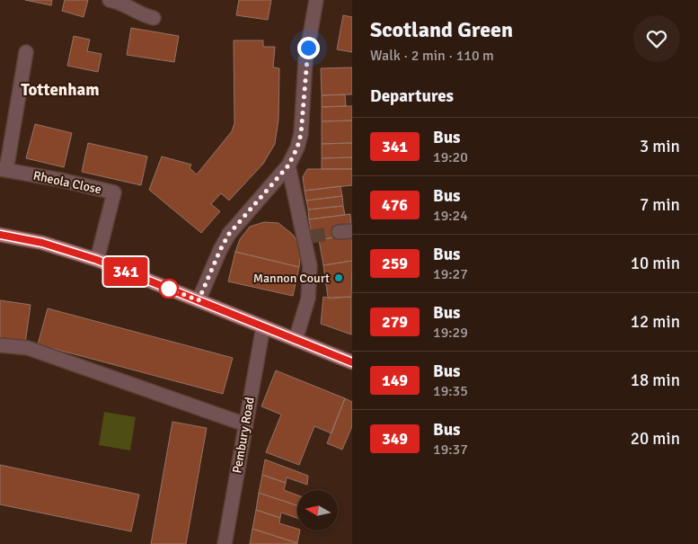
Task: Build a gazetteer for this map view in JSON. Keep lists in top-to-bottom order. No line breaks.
{"streets":{"street":["Rheola Close","Pembury Road"]},"districts":["Tottenham"],"places":["Mannon Court"],"lines":["bus line 341"],"north":"left","page":{"on_map":"341","heading":[["Scotland Green","Walk · 2 min · 110 m"],"Departures"],"list":[{"mark":"341","name":"Bus","note":"19:20","value":"3 min"},{"mark":"476","name":"Bus","note":"19:24","value":"7 min"},{"mark":"259","name":"Bus","note":"19:27","value":"10 min"},{"mark":"279","name":"Bus","note":"19:29","value":"12 min"},{"mark":"149","name":"Bus","note":"19:35","value":"18 min"},{"mark":"349","name":"Bus","note":"19:37","value":"20 min"}]}}
